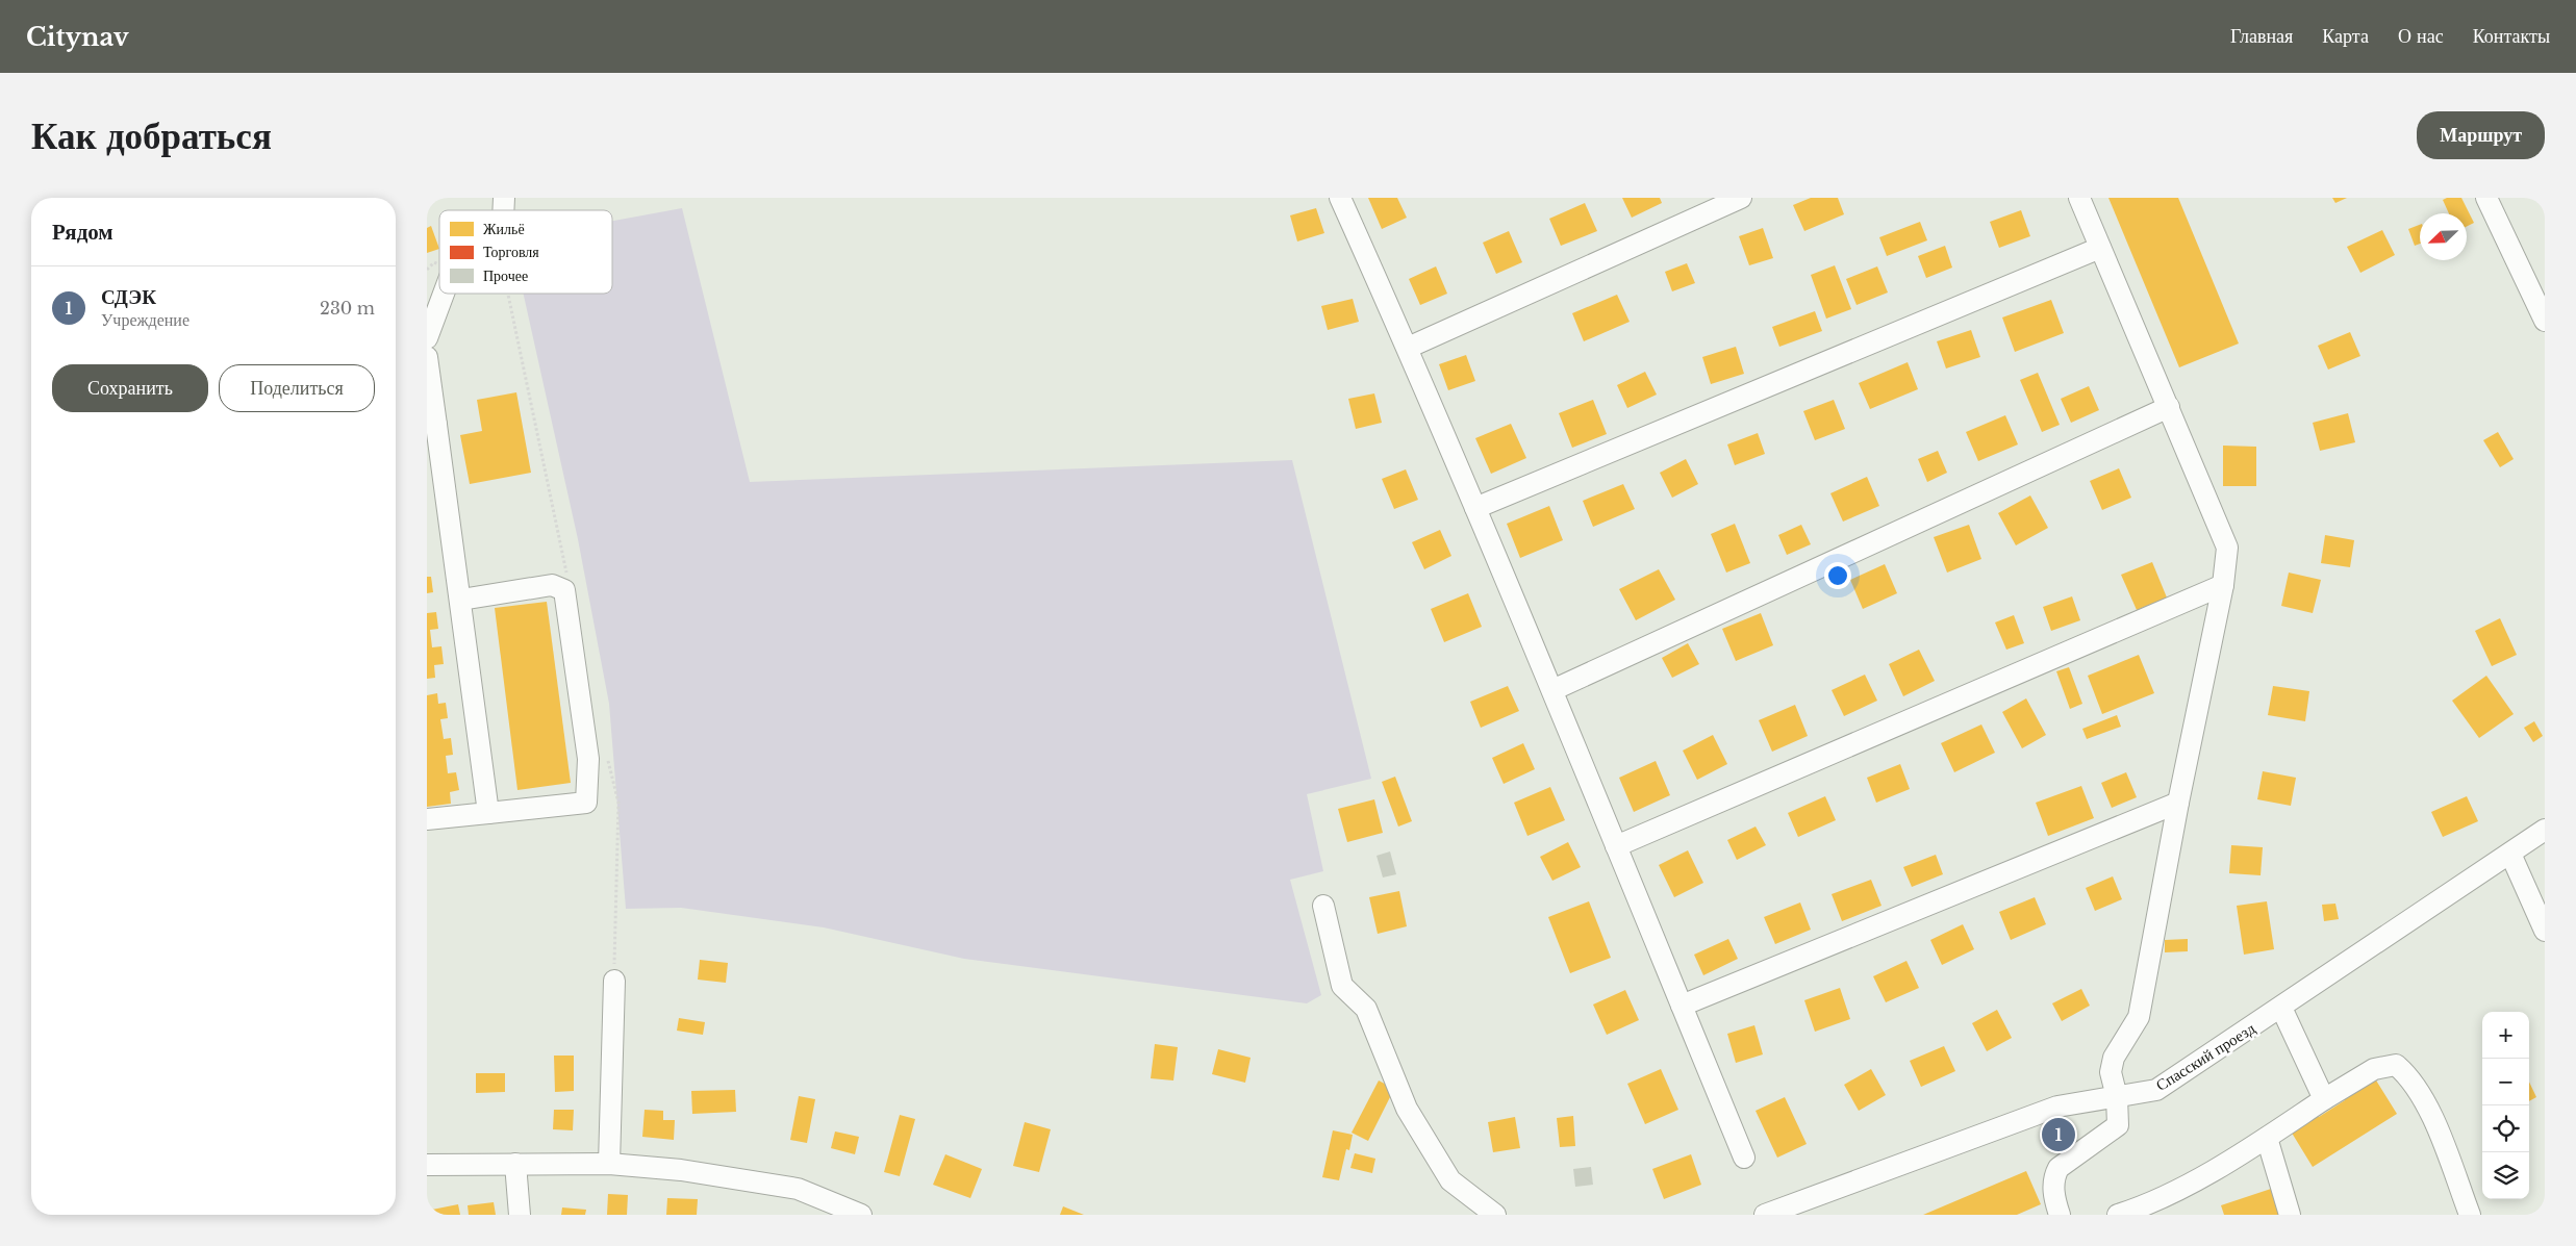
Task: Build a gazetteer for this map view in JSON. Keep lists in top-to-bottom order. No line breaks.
{"streets":{"street":["Спасский проезд"]},"legend":["Жильё","Торговля","Прочее"],"north":"bottom left","page":{"header":"Citynav","nav":["Главная","Карта","О нас","Контакты"],"buttons":["Маршрут",["Сохранить","Поделиться"]],"title":"Как добраться","heading":"Рядом","list":[{"mark":"1","name":"СДЭК","note":"Учреждение","value":"230 m"}],"map_buttons":["+","−"],"pins":"1"}}
